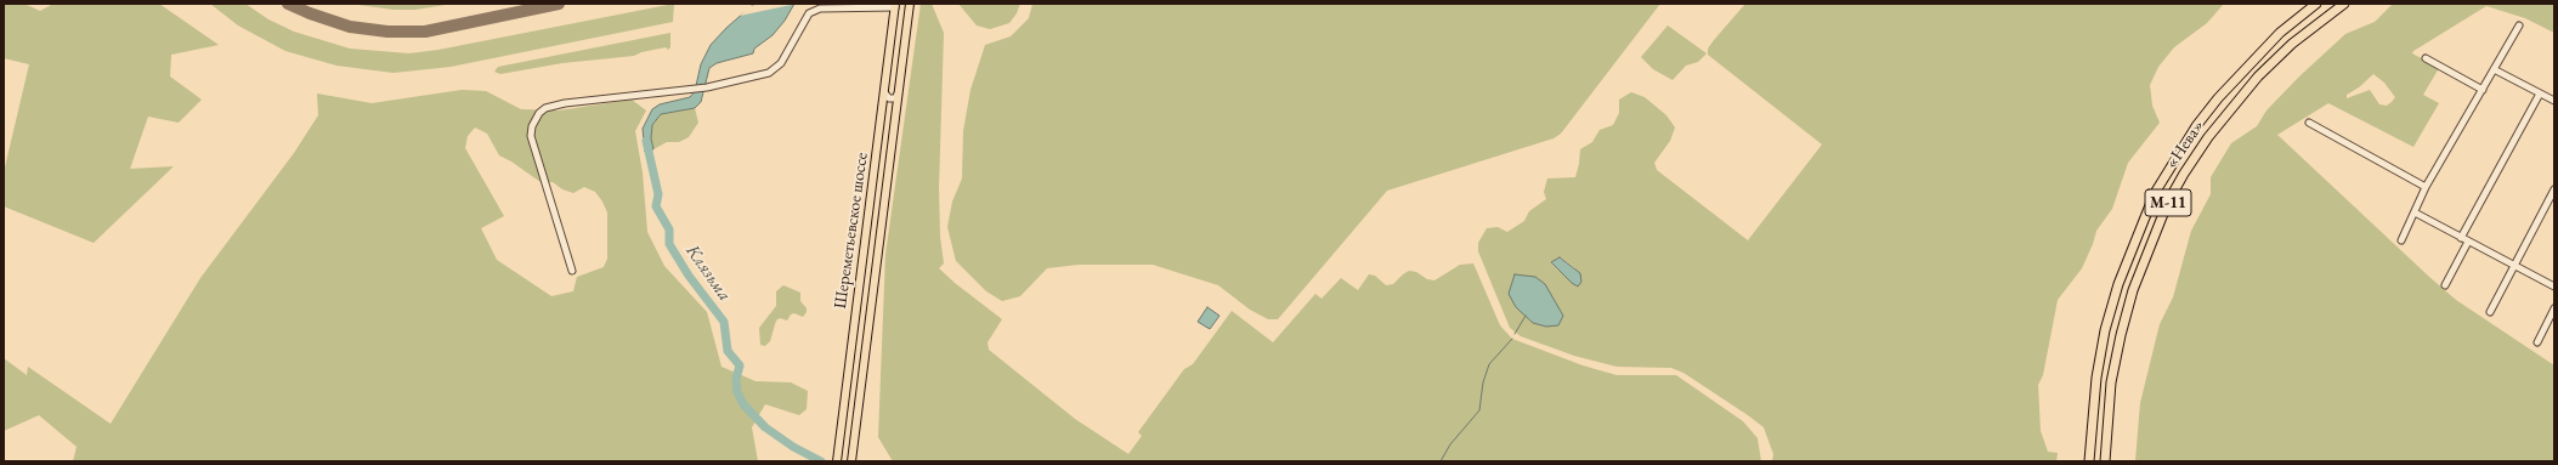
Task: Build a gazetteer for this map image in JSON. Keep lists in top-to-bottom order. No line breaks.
{"streets":{"highway":["«Нева»","М-11"],"main road":["Шереметьевское шоссе"]},"water":["Клязьма"]}
